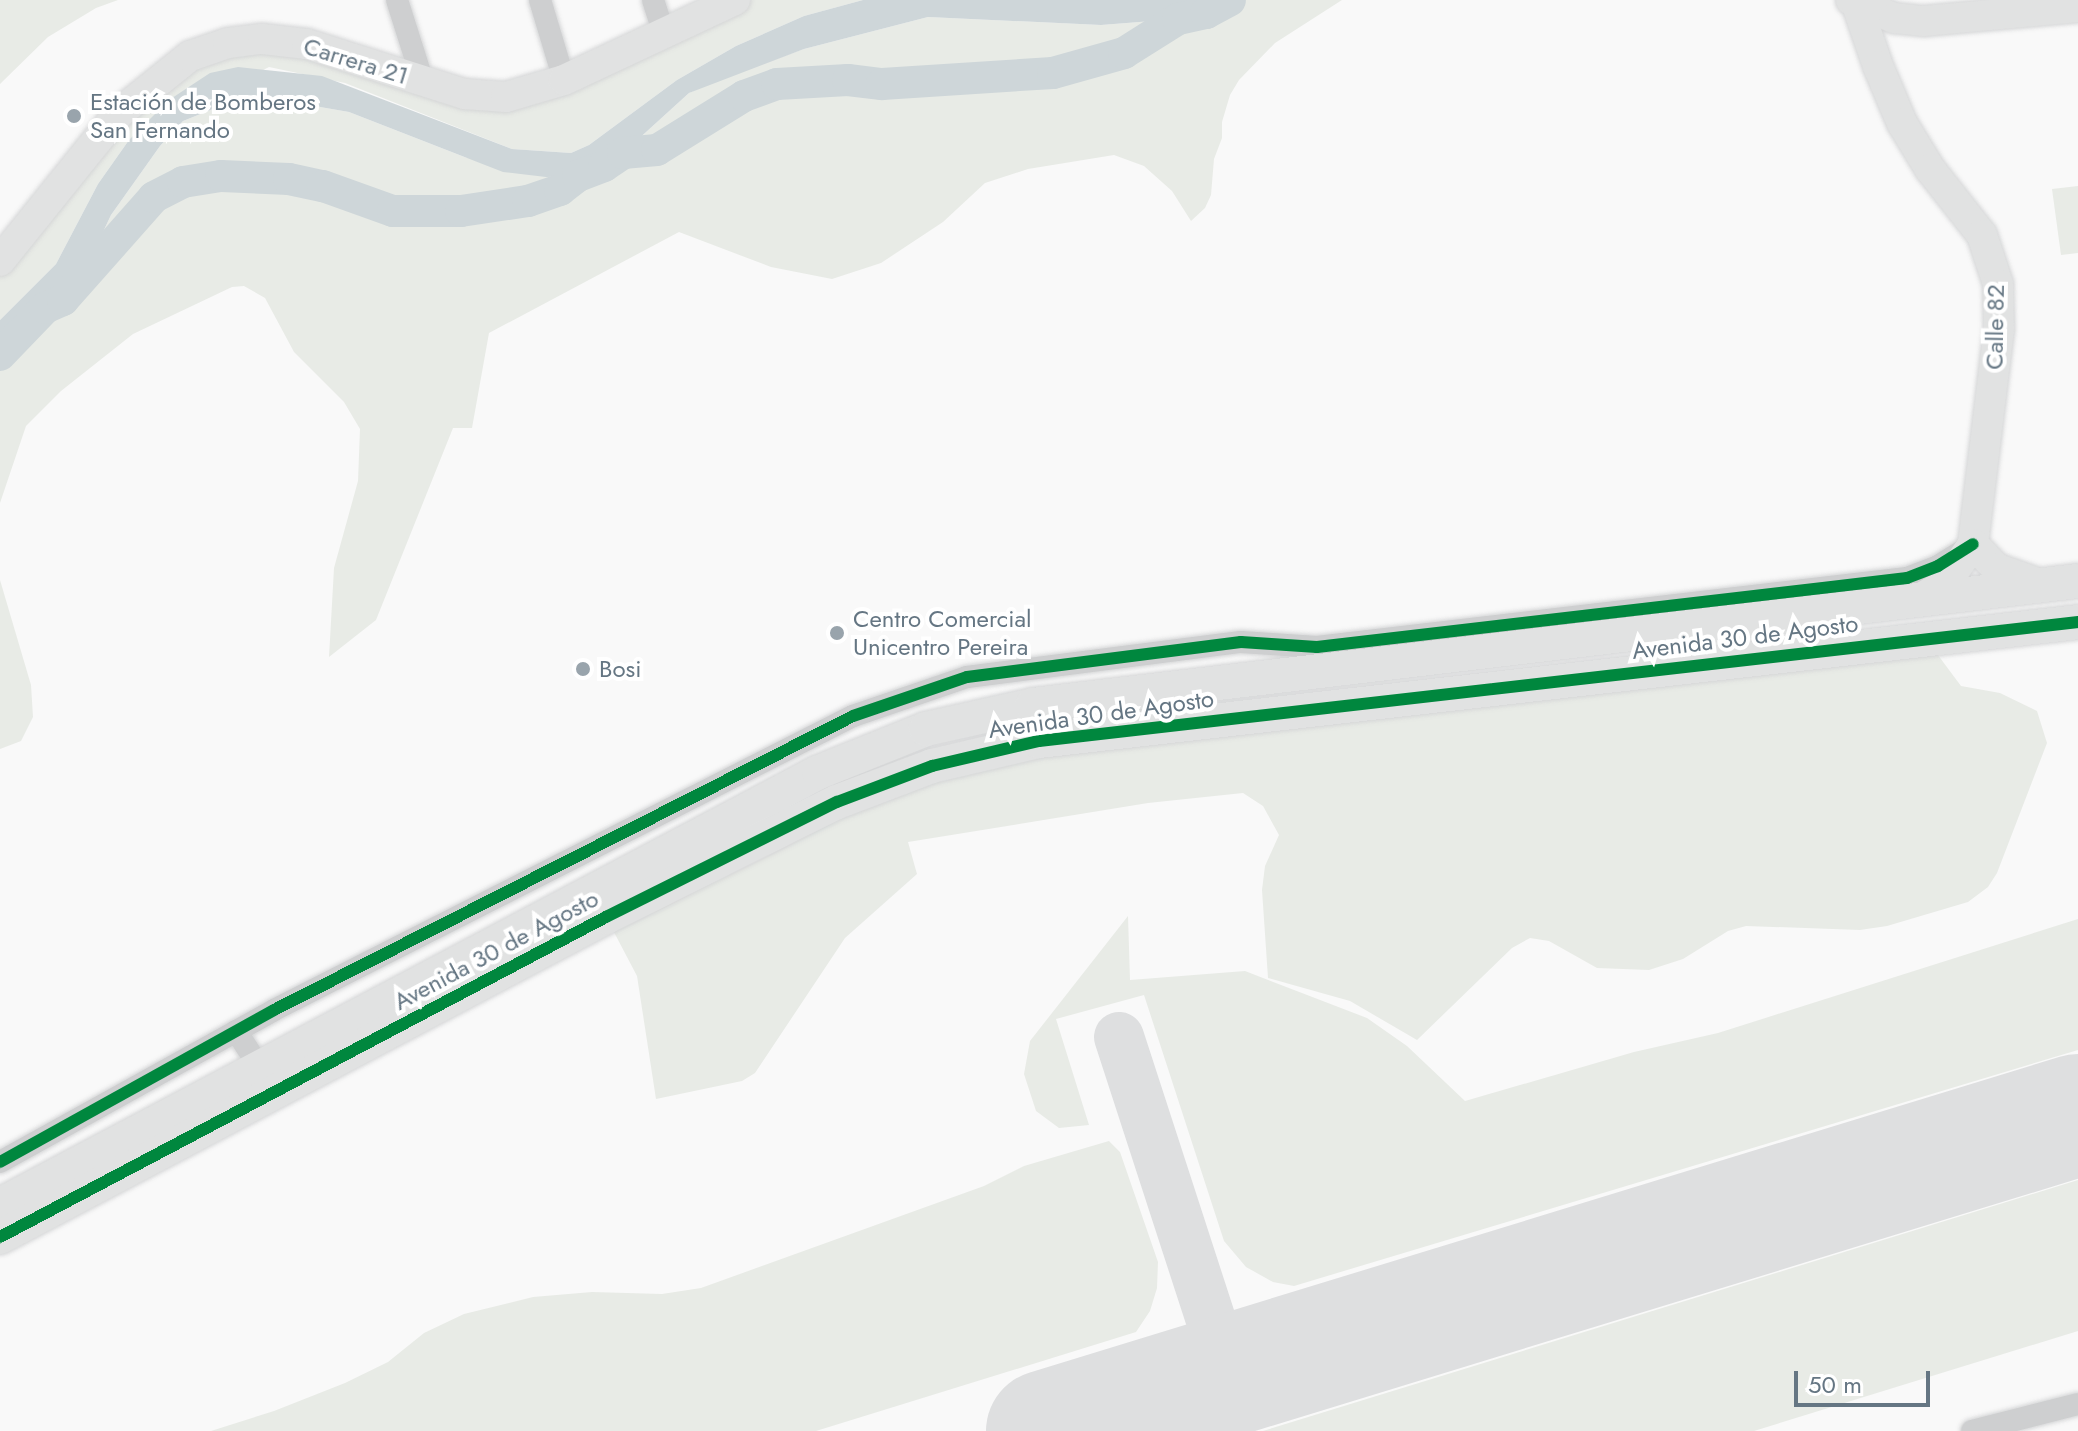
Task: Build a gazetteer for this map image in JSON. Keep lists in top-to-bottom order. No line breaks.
{"streets":{"main road":["Avenida 30 de Agosto"],"street":["Carrera 21","Calle 82"]},"crossings":[["Calle 82","Avenida 30 de Agosto"]],"places":["Estación de Bomberos San Fernando","Centro Comercial Unicentro Pereira","Bosi"],"scale_bar":"50 m"}
